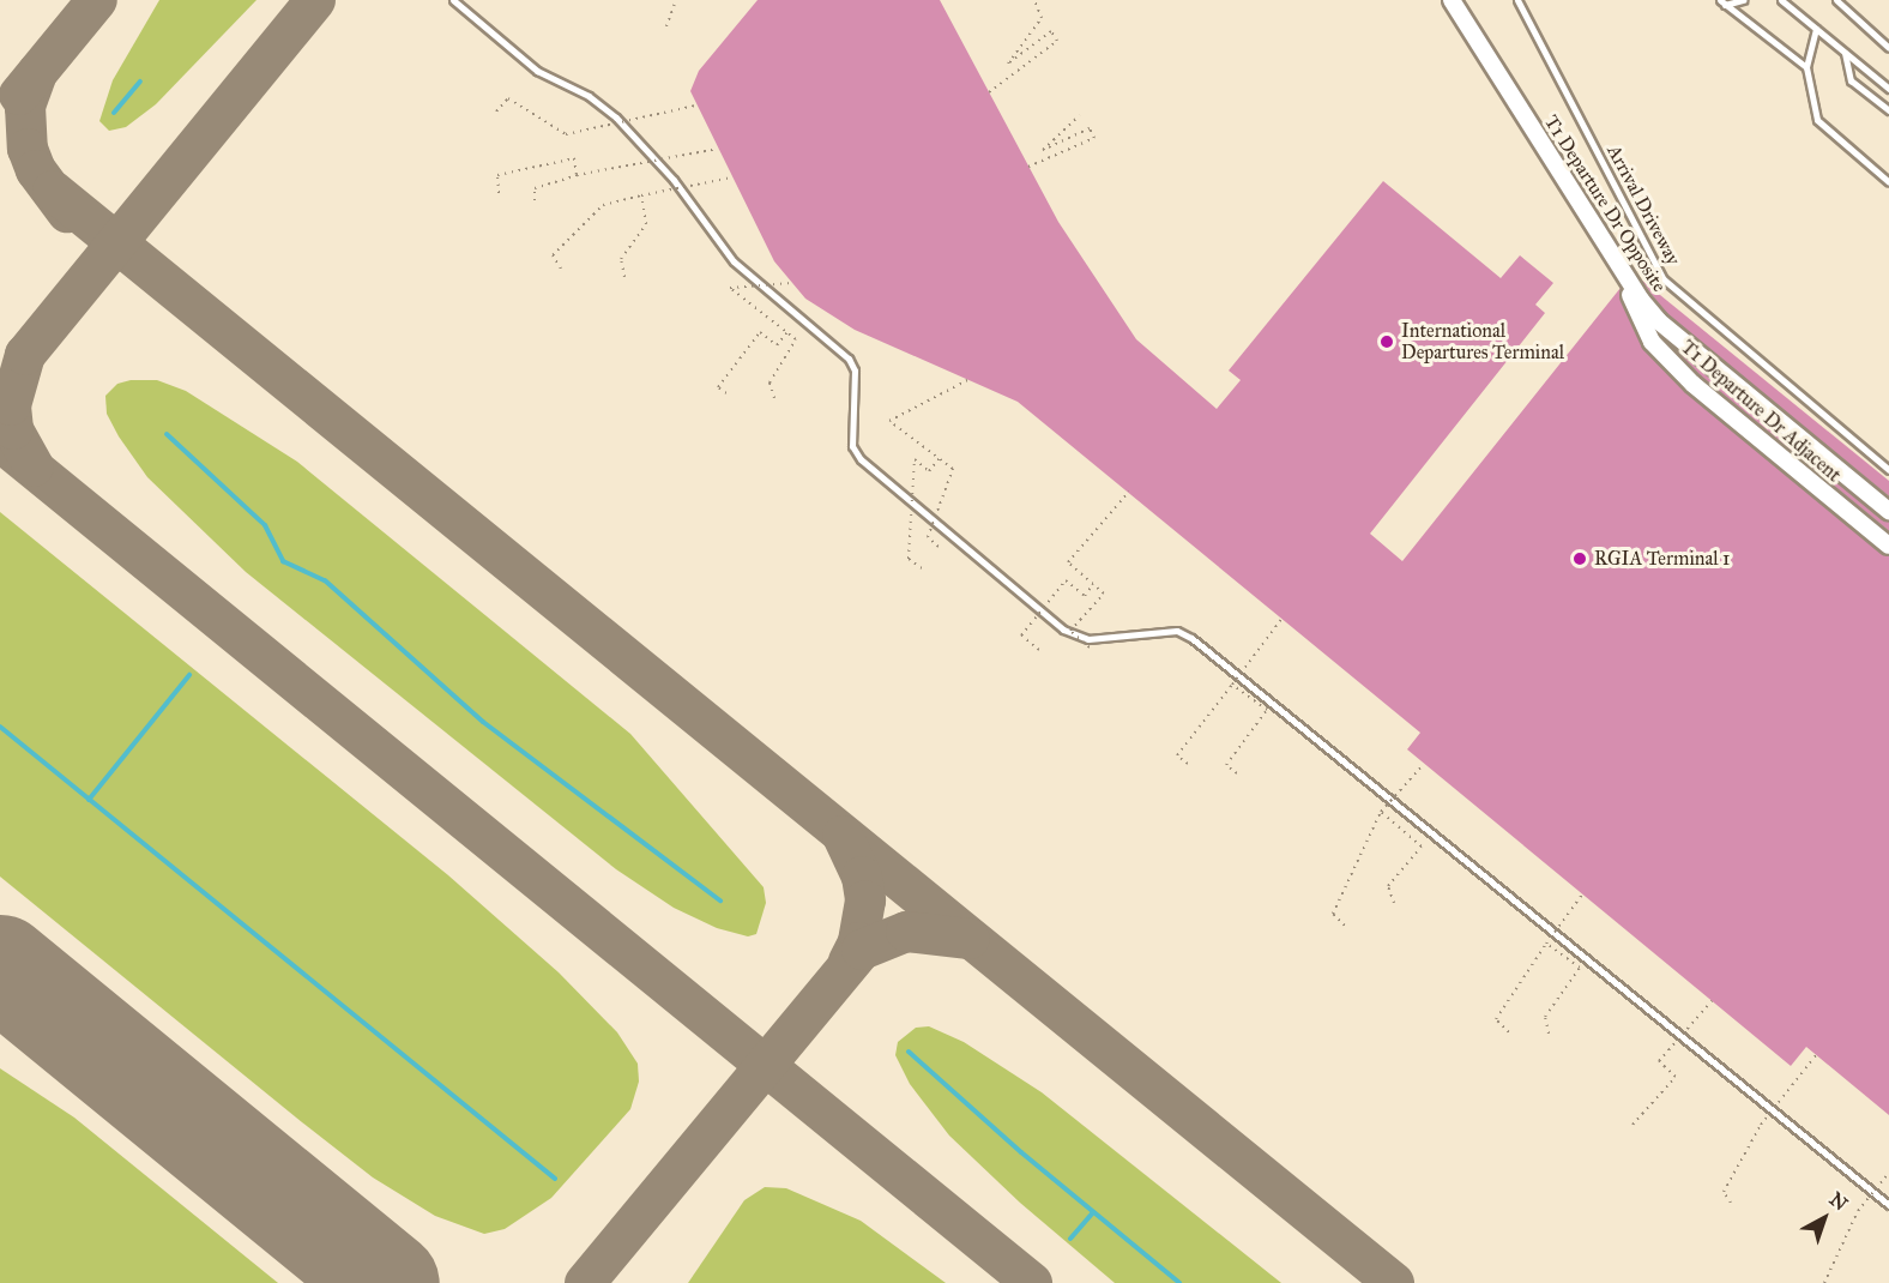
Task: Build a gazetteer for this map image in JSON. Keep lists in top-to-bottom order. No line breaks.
{"streets":{"street":["T1 Departure Dr Opposite","T1 Departure Dr Adjacent"],"lane":["Arrival Driveway"]},"crossings":[["T1 Departure Dr Opposite","T1 Departure Dr Adjacent"]],"places":["International Departures Terminal","RGIA Terminal 1"],"north":"top right"}
